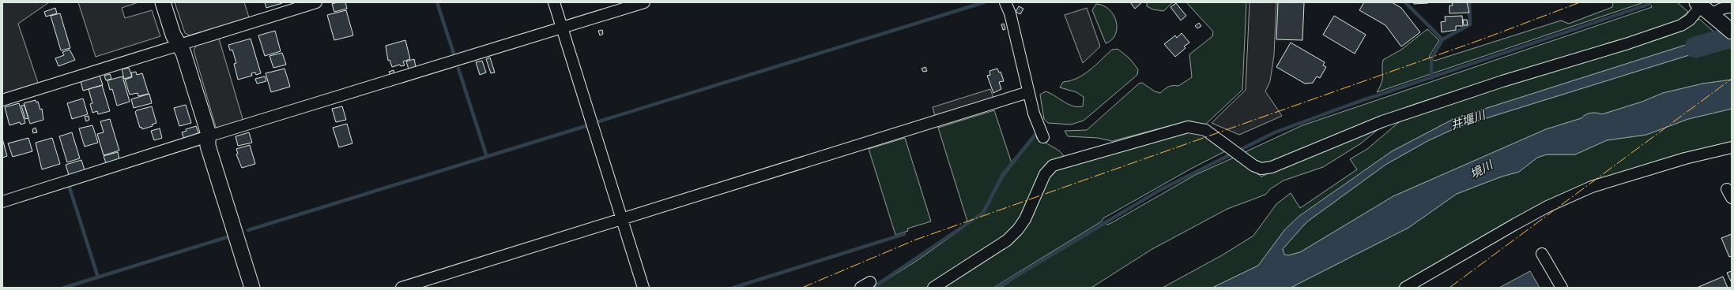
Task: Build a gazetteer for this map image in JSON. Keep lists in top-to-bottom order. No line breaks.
{"water":["井堰川","境川"]}
